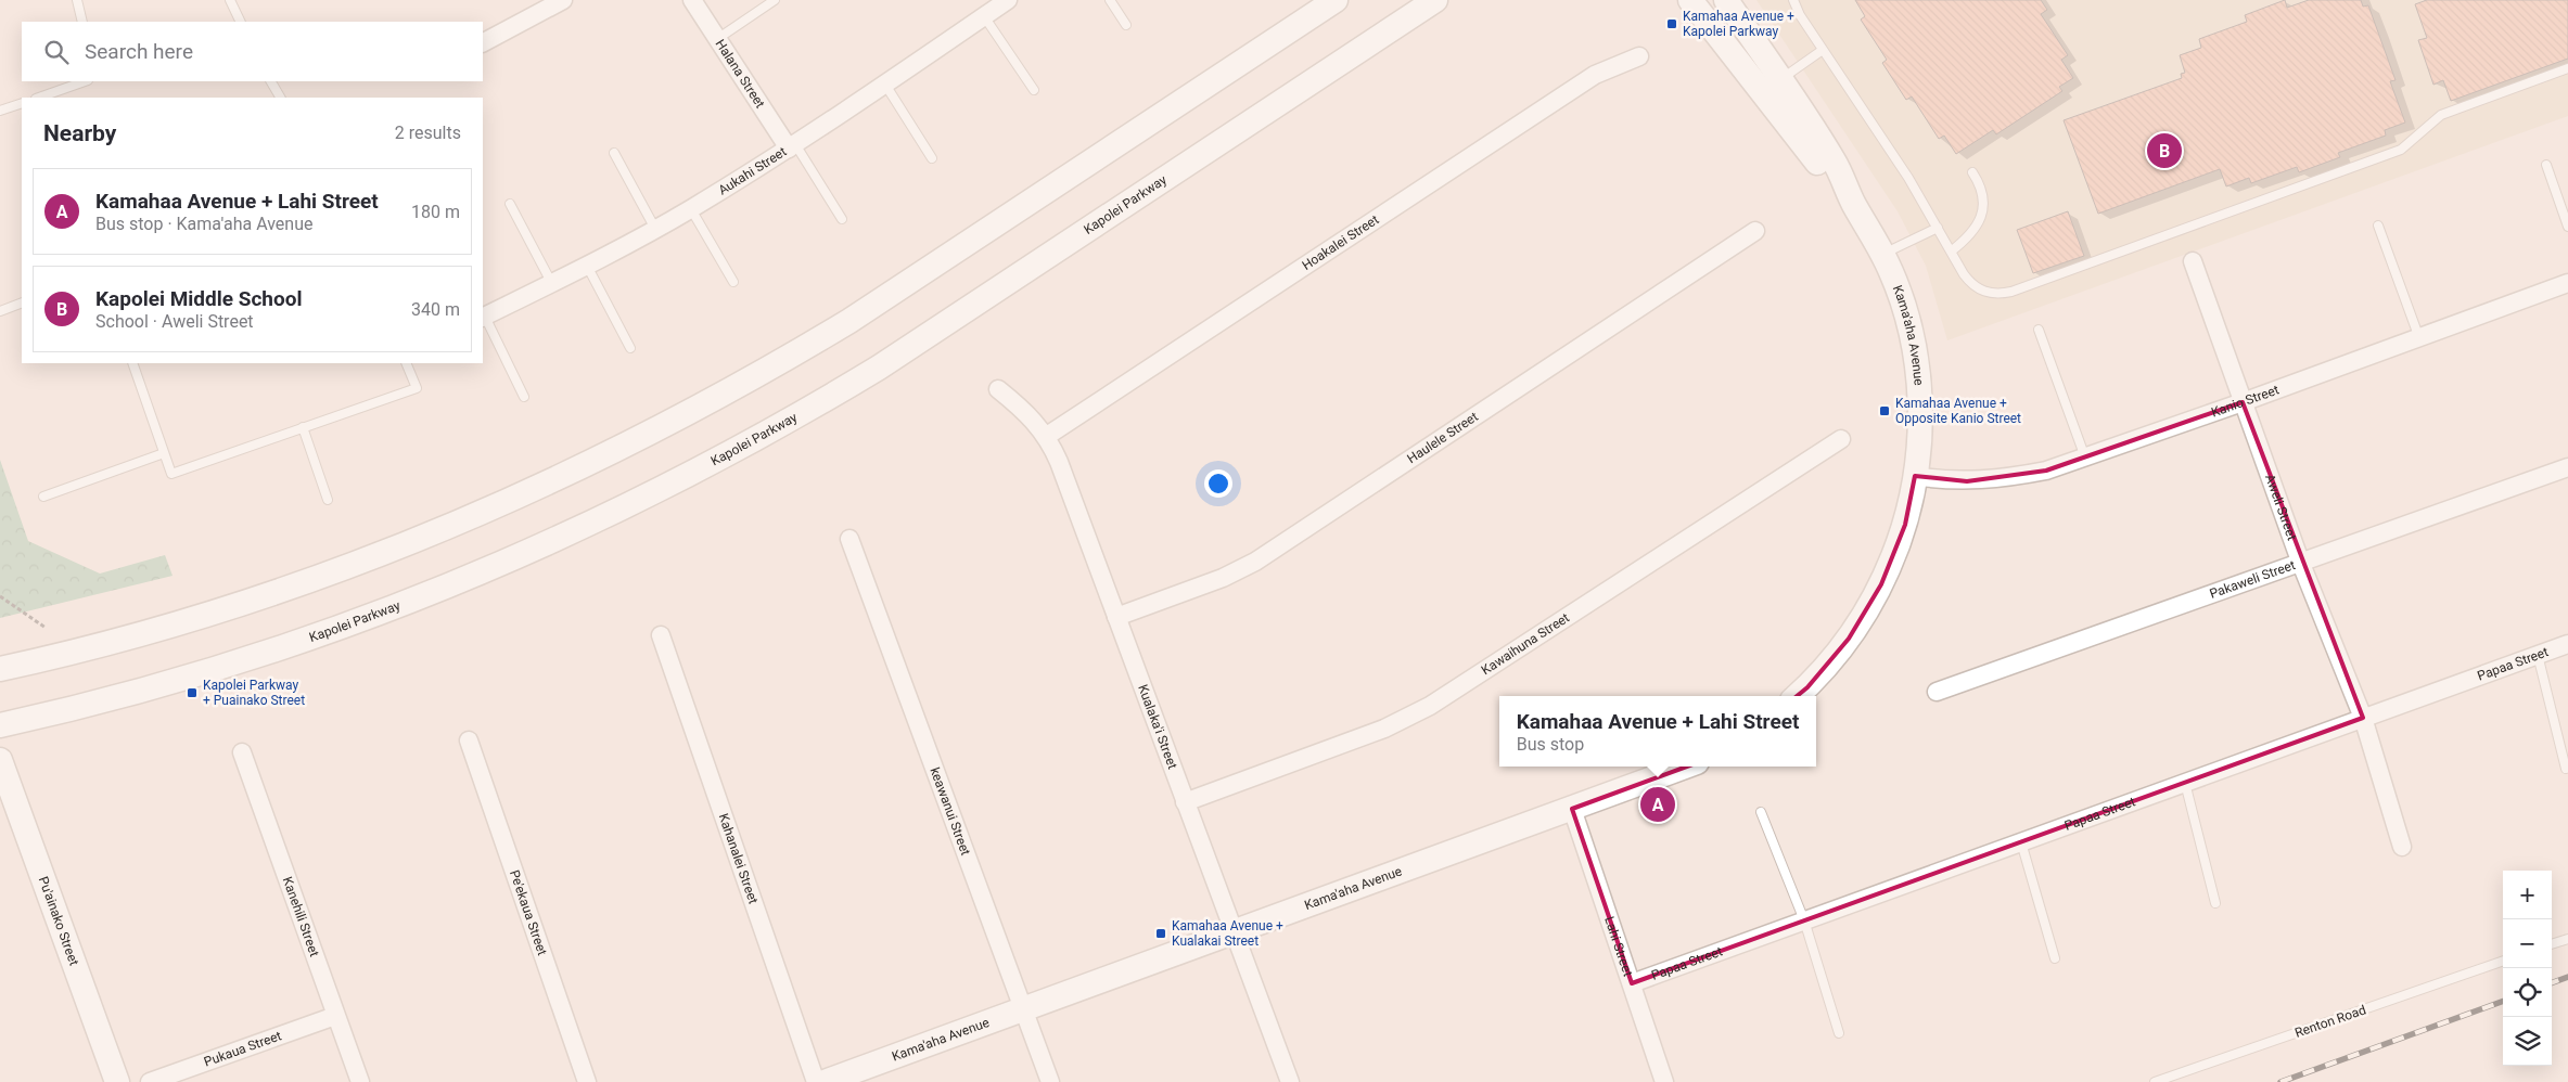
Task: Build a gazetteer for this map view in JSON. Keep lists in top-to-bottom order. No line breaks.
{"streets":{"main road":["Kapolei Parkway","Kama'aha Avenue","Pu'ainako Street"],"street":["Halana Street","Aukahi Street","Hoakalei Street","Kanio Street","Haulele Street","Aweli Street","Pakaweli Street","Kawaihuna Street","Papaa Street","Kualaka'i Street","keawanui Street","Kahanalei Street","Pe'ekaua Street","Kanehili Street","Lahi Street","Pukaua Street"],"lane":["Renton Road"]},"crossings":[["Halana Street","Aukahi Street"],["Hoakalei Street","Kualaka'i Street"],["Kama'aha Avenue","Kanio Street"],["Kama'aha Avenue","Kualaka'i Street"],["Kama'aha Avenue","keawanui Street"],["Kama'aha Avenue","Lahi Street"],["Kanio Street","Aweli Street"],["Haulele Street","Kualaka'i Street"],["Aweli Street","Pakaweli Street"],["Aweli Street","Papaa Street"],["Kawaihuna Street","Kualaka'i Street"],["Papaa Street","Lahi Street"],["Kanehili Street","Pukaua Street"]],"places":{"transit":["Kamahaa Avenue + Kapolei Parkway","Kamahaa Avenue + Opposite Kanio Street","Kapolei Parkway + Puainako Street","Kamahaa Avenue + Kualakai Street"]},"page":{"search":"Search here","heading":["Nearby","2 results"],"pins":["B","A"],"list":[{"mark":"A","name":"Kamahaa Avenue + Lahi Street","note":"Bus stop · Kama'aha Avenue","value":"180 m"},{"mark":"B","name":"Kapolei Middle School","note":"School · Aweli Street","value":"340 m"}],"popup":["Kamahaa Avenue + Lahi Street","Bus stop"],"map_buttons":["+","−"]}}
